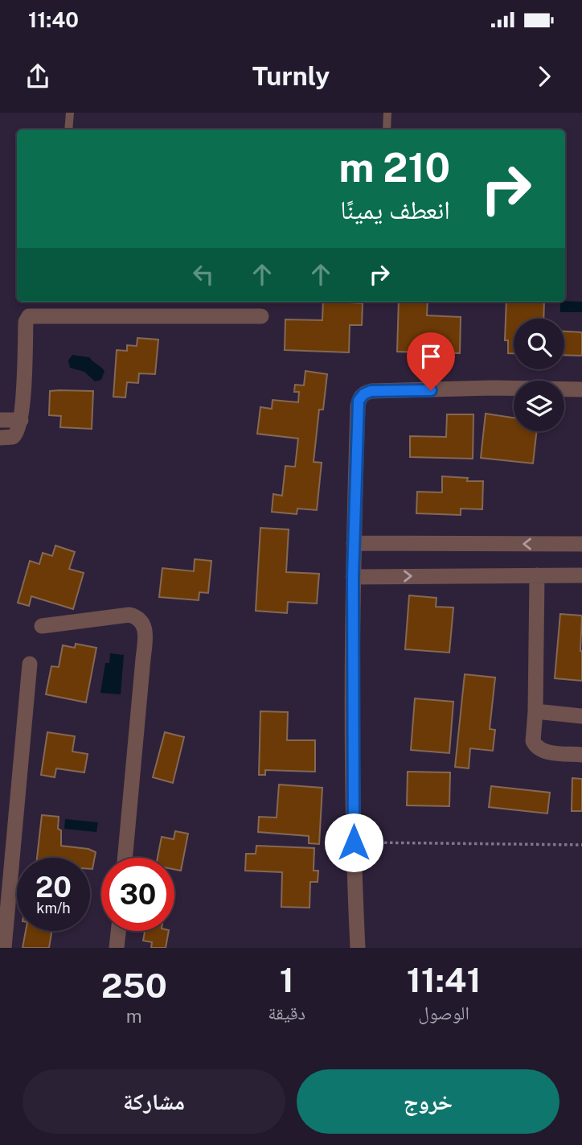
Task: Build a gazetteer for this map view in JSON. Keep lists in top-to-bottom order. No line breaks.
{"page":{"status":"11:40","header":"Turnly","turn":["210 m","انعطف يمينًا"],"speed":"20 km/h","limit":"30","eta":["11:41","الوصول","1","دقيقة","250","m"],"buttons":["خروج","مشاركة"]}}
